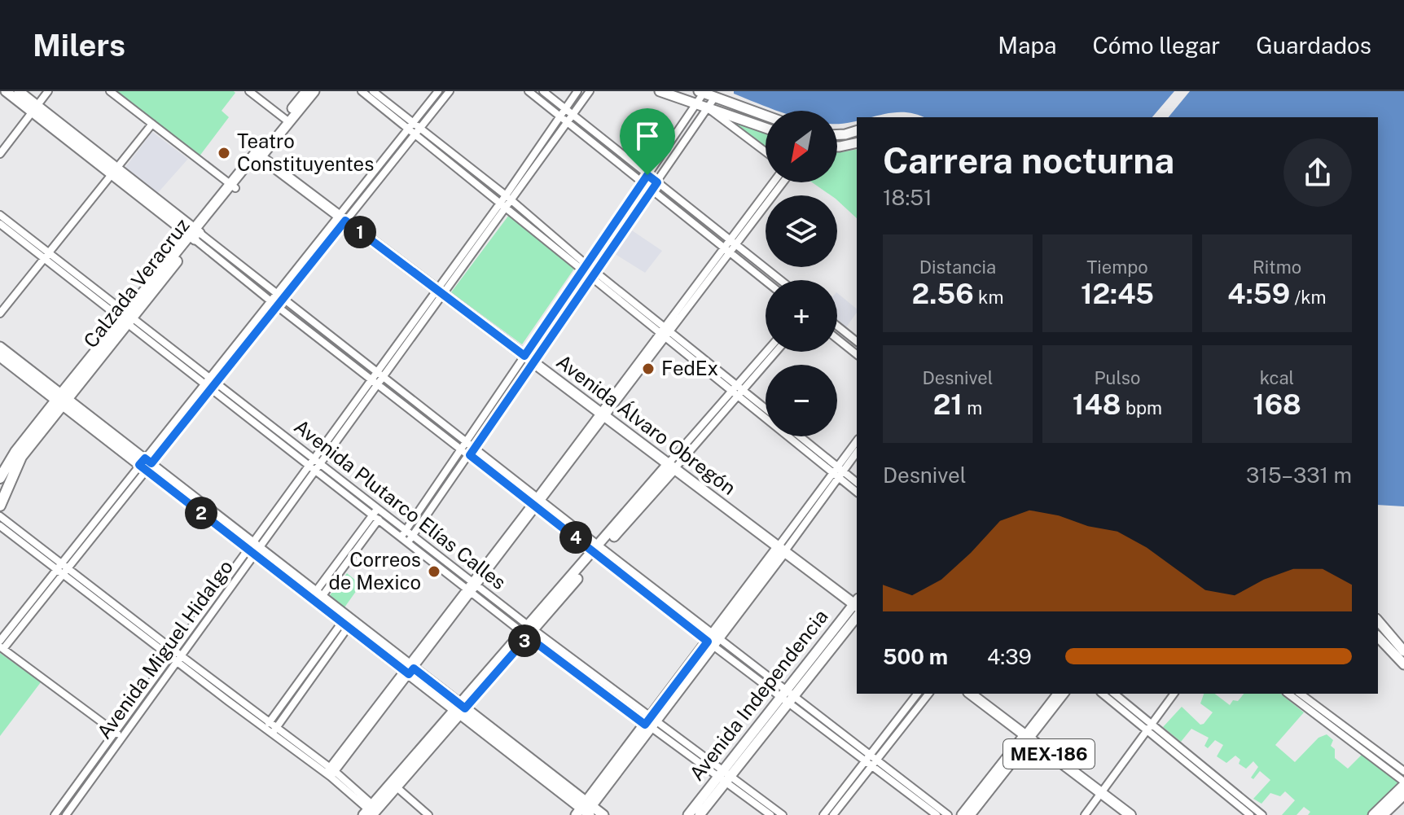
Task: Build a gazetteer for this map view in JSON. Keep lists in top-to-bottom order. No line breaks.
{"streets":{"main road":["Calzada Veracruz","Avenida Álvaro Obregón","Avenida Independencia","MEX-186"],"street":["Avenida Plutarco Elías Calles","Avenida Miguel Hidalgo"]},"crossings":[["Calzada Veracruz","Avenida Álvaro Obregón"],["Calzada Veracruz","Avenida Plutarco Elías Calles"],["Avenida Álvaro Obregón","Avenida Miguel Hidalgo"],["Avenida Álvaro Obregón","Avenida Independencia"],["Avenida Plutarco Elías Calles","Avenida Miguel Hidalgo"],["Avenida Plutarco Elías Calles","Avenida Independencia"]],"places":["Teatro Constituyentes","FedEx","Correos de Mexico"],"north":"bottom left","page":{"header":"Milers","nav":["Mapa","Cómo llegar","Guardados"],"map_buttons":["+","−"],"heading":["Carrera nocturna","18:51"],"pins":["1","2","4","3"],"stats":[["Distancia","2.56 km"],["Tiempo","12:45"],["Ritmo","4:59 /km"],["Desnivel","21 m"],["Pulso","148 bpm"],["kcal","168"]],"chart":["Desnivel","315–331 m"],"list":[{"name":"500 m","note":"4:39"}]}}
